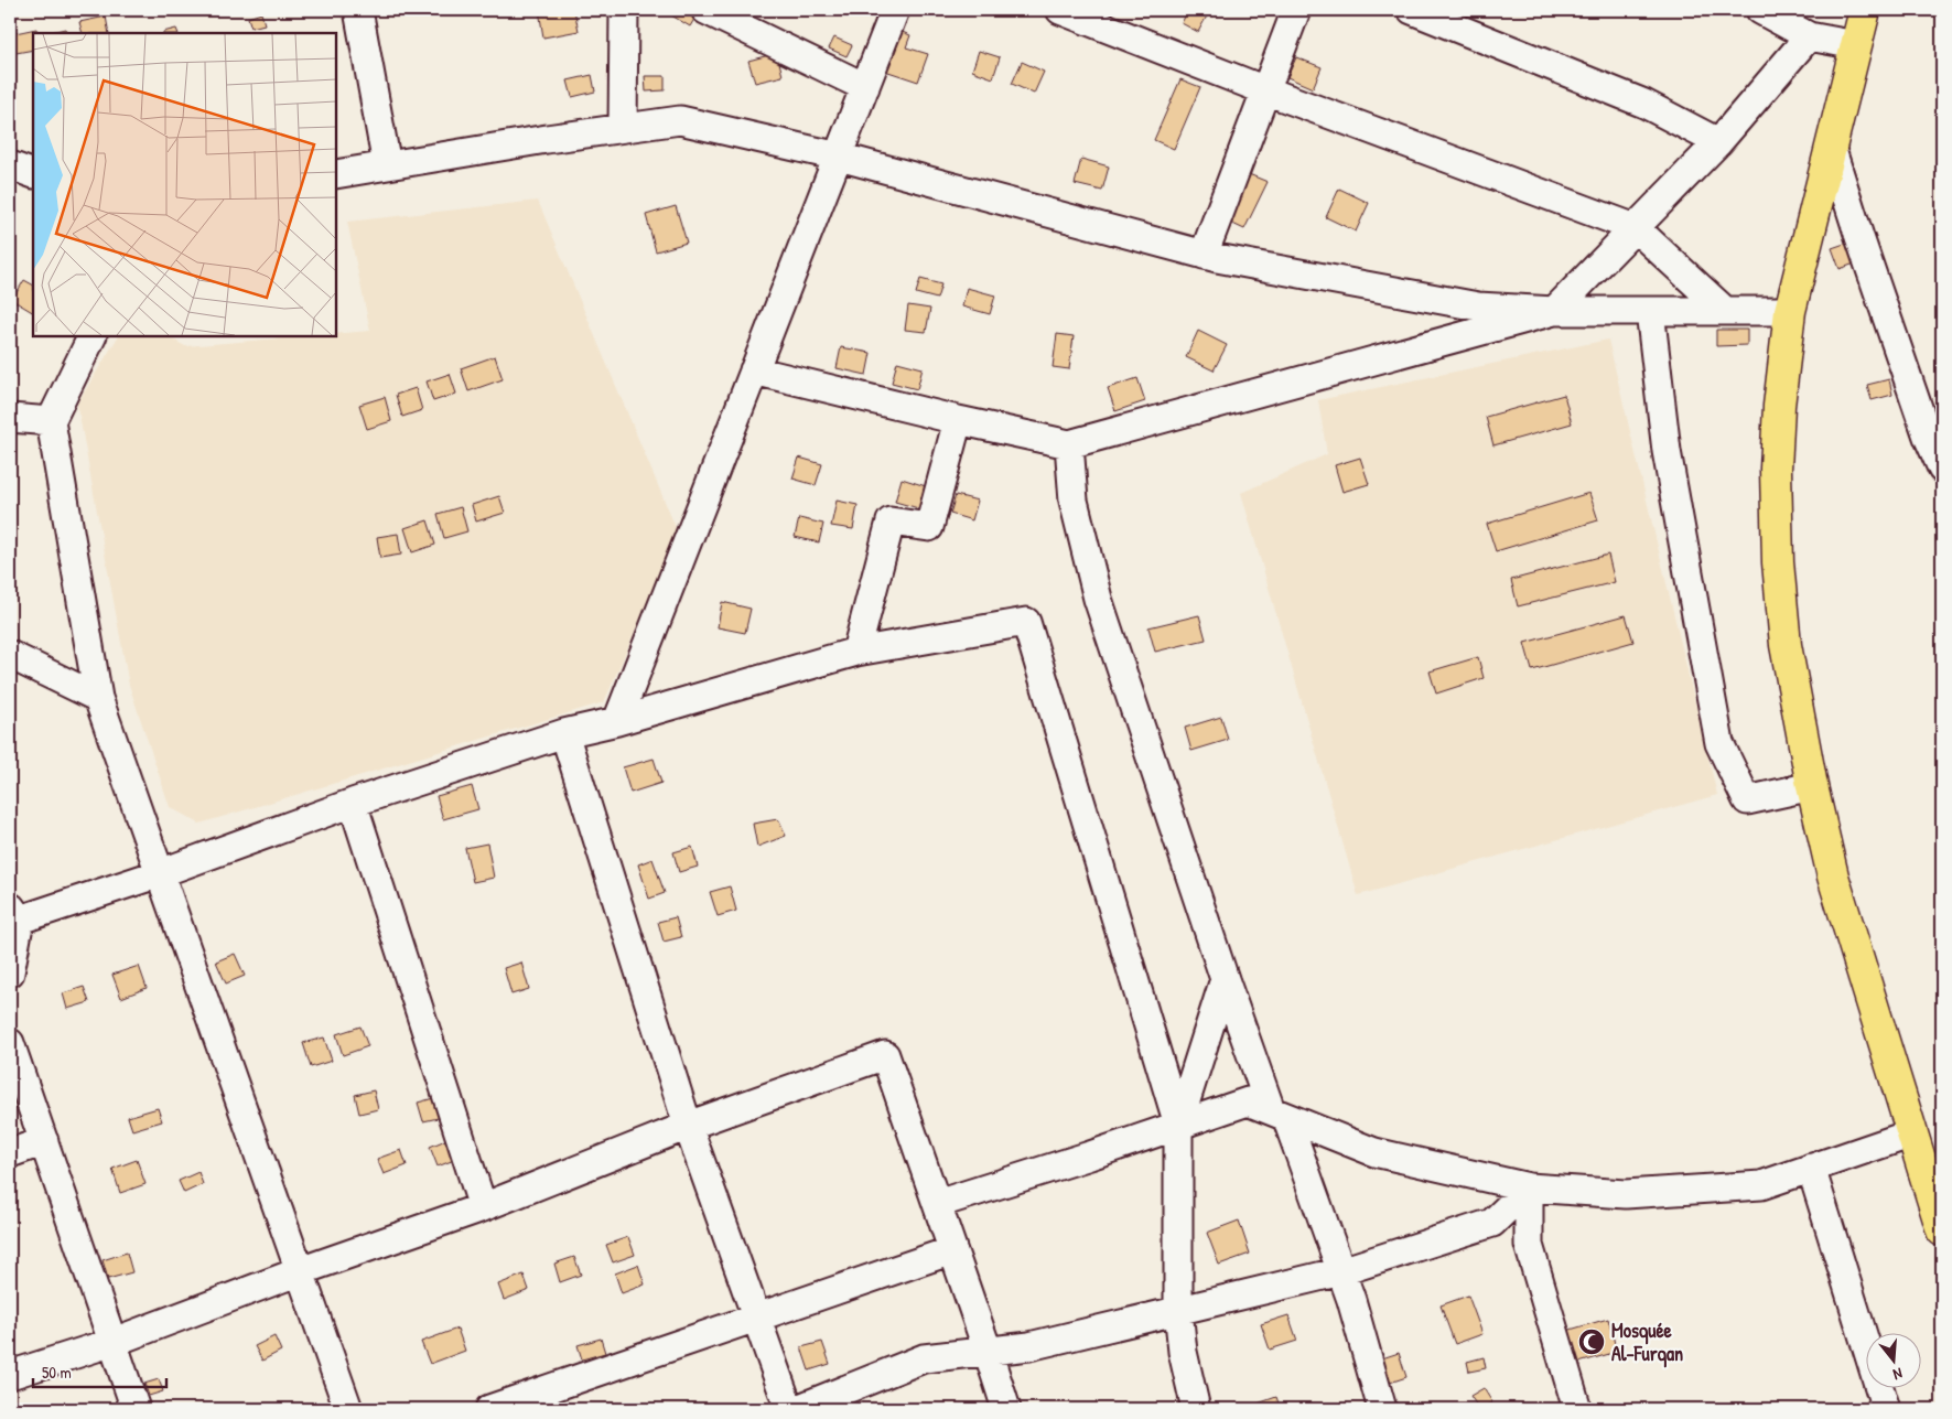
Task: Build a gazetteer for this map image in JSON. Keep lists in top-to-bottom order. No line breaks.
{"places":{"mosque":["Mosquée Al-Furqan"]},"scale_bar":"50 m","north":"bottom"}
